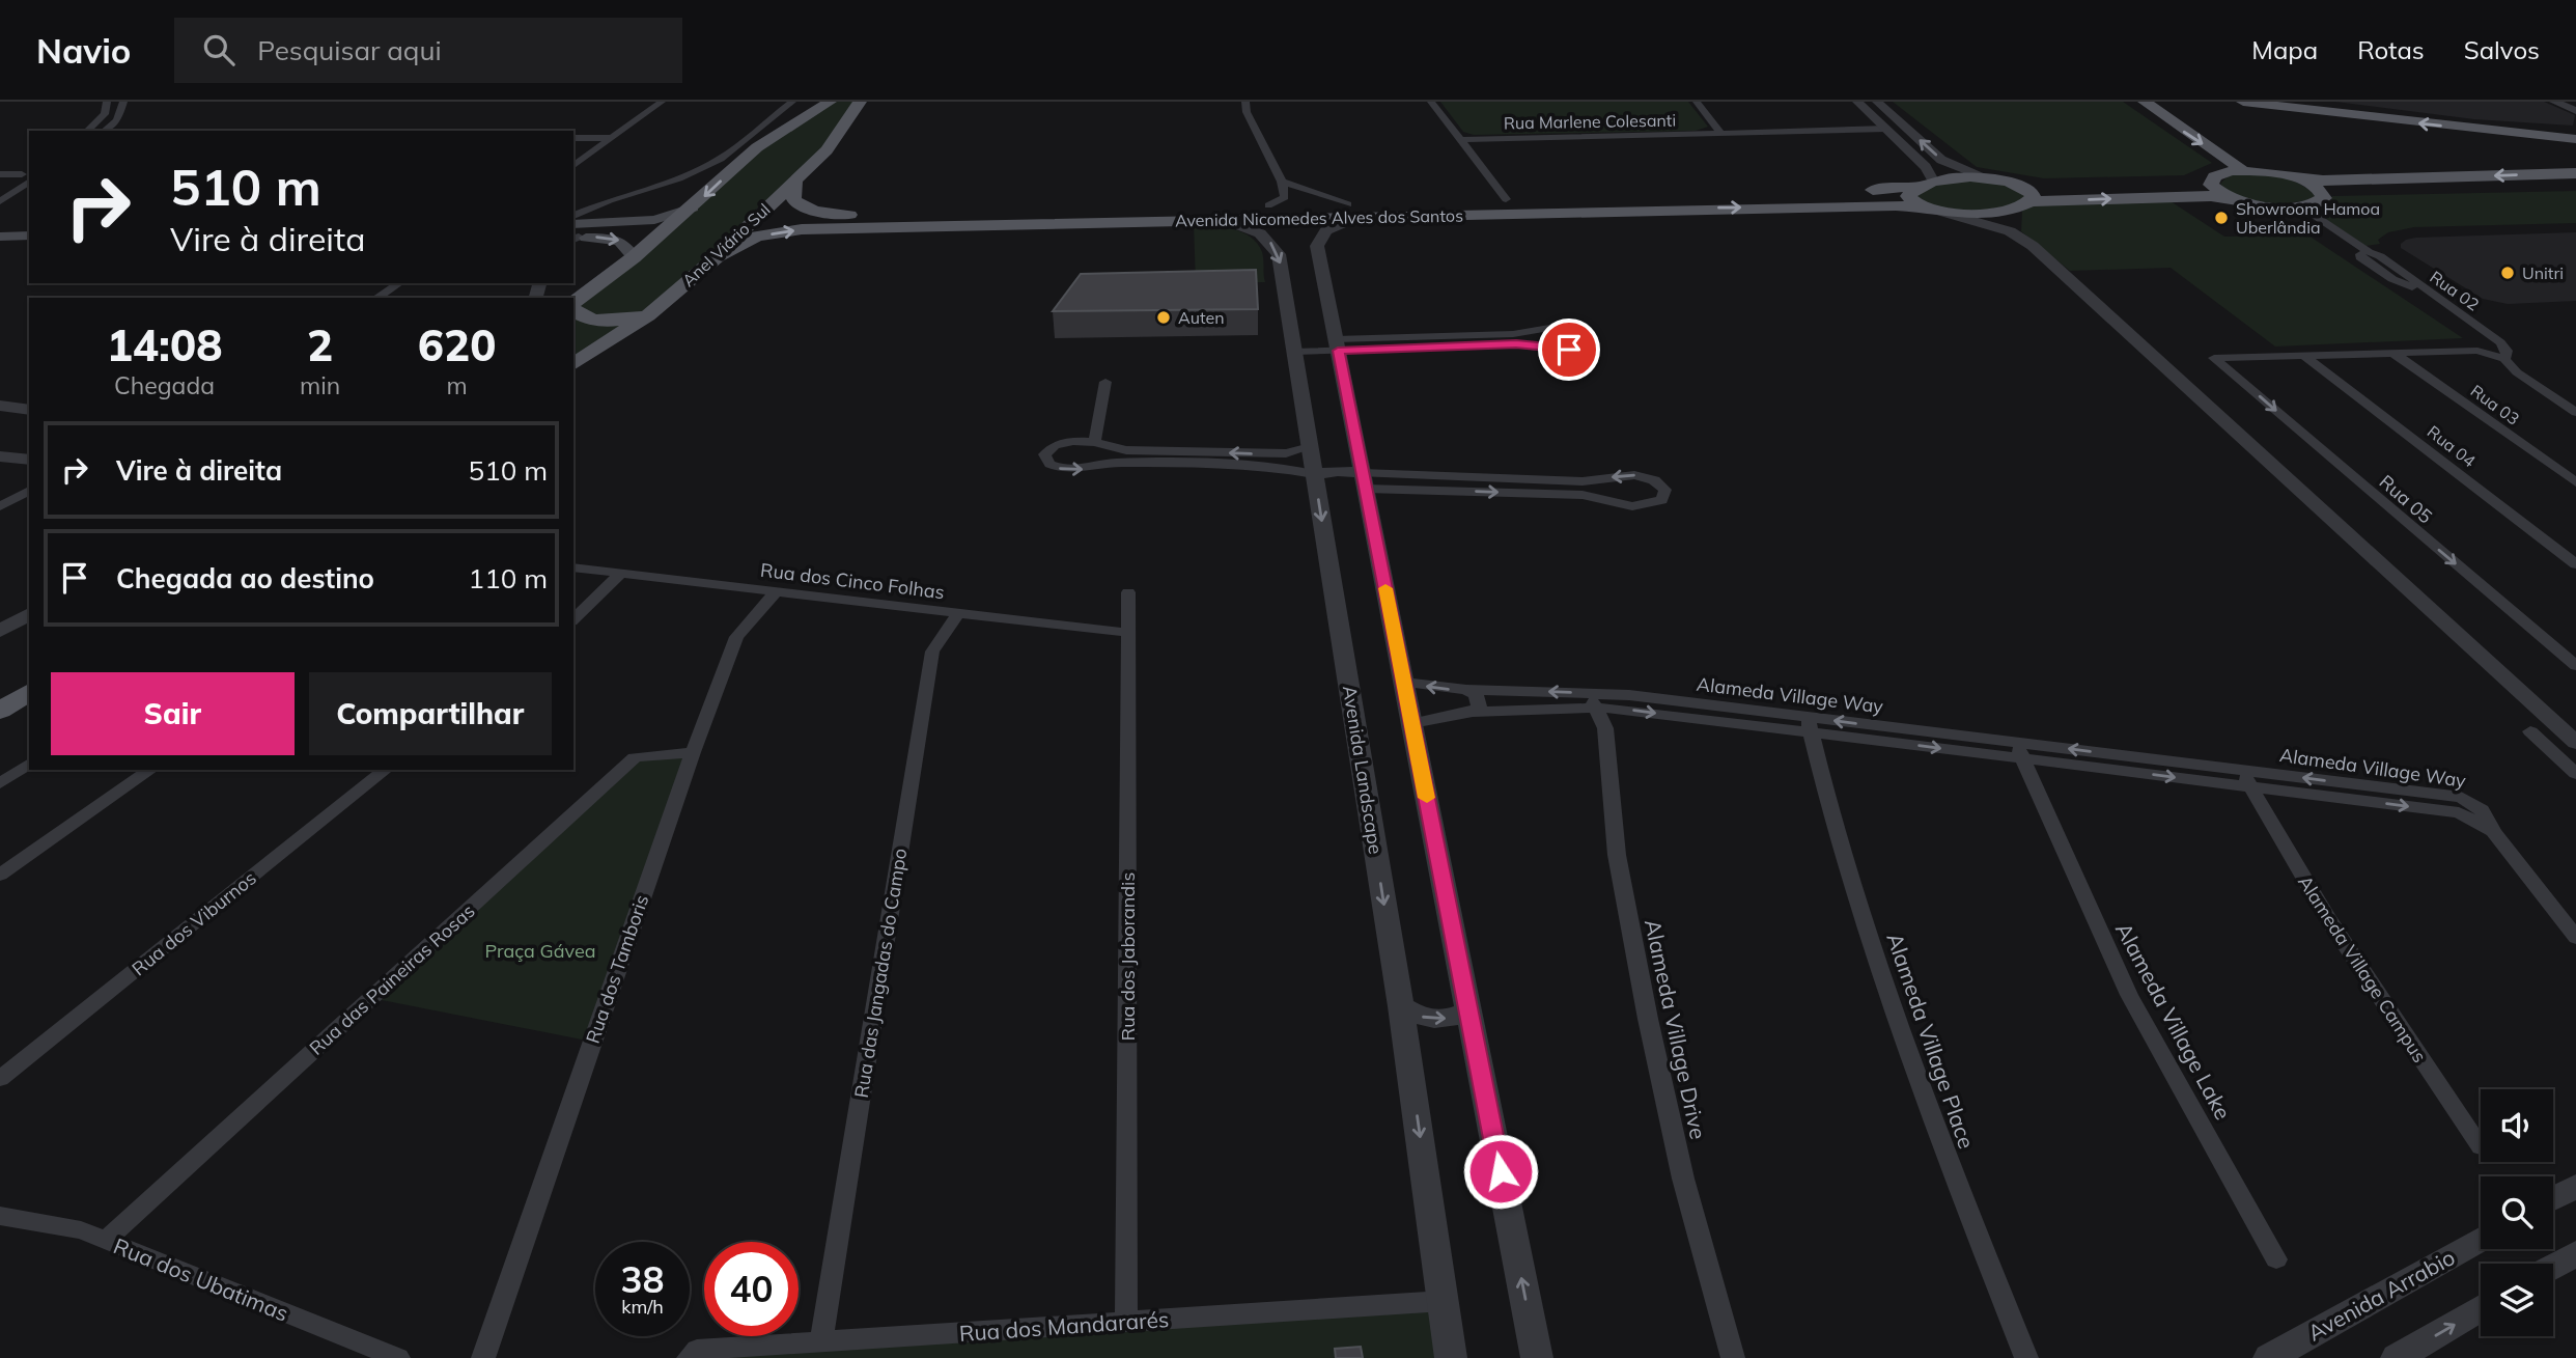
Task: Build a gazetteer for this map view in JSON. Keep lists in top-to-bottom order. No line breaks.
{"streets":{"main road":["Avenida Nicomedes Alves dos Santos","Anel Viário Sul"],"street":["Rua Marlene Colesanti","Rua 02","Rua 03","Rua 04","Rua 05","Rua dos Cinco Folhas","Alameda Village Way","Avenida Landscape","Rua dos Viburnos","Rua dos Jaborandis","Rua dos Tamboris","Alameda Village Campus","Rua das Jangadas do Campo","Rua das Paineiras Rosas","Alameda Village Lake","Alameda Village Drive","Alameda Village Place","Rua dos Ubatimas","Avenida Arrabio","Rua dos Mandararés"]},"crossings":[["Avenida Nicomedes Alves dos Santos","Anel Viário Sul"],["Avenida Nicomedes Alves dos Santos","Avenida Landscape"],["Rua 04","Rua 05"],["Rua dos Cinco Folhas","Rua dos Jaborandis"],["Rua dos Cinco Folhas","Rua dos Tamboris"],["Rua dos Cinco Folhas","Rua das Jangadas do Campo"],["Alameda Village Way","Alameda Village Campus"],["Alameda Village Way","Alameda Village Lake"],["Alameda Village Way","Alameda Village Drive"],["Alameda Village Way","Alameda Village Place"],["Avenida Landscape","Rua dos Mandararés"],["Rua dos Jaborandis","Rua dos Mandararés"],["Rua dos Tamboris","Rua das Paineiras Rosas"],["Rua das Jangadas do Campo","Rua dos Mandararés"],["Rua das Paineiras Rosas","Rua dos Ubatimas"]],"parks":["Praça Gávea"],"places":["Showroom Hamoa Uberlândia","Unitri","Auten"],"page":{"header":"Navio","search":"Pesquisar aqui","nav":["Mapa","Rotas","Salvos"],"turn":["510 m","Vire à direita"],"eta":["14:08","Chegada","2","min","620","m"],"list":[{"name":"Vire à direita","value":"510 m"},{"name":"Chegada ao destino","value":"110 m"}],"buttons":["Sair","Compartilhar"],"speed":"38 km/h","limit":"40"}}
